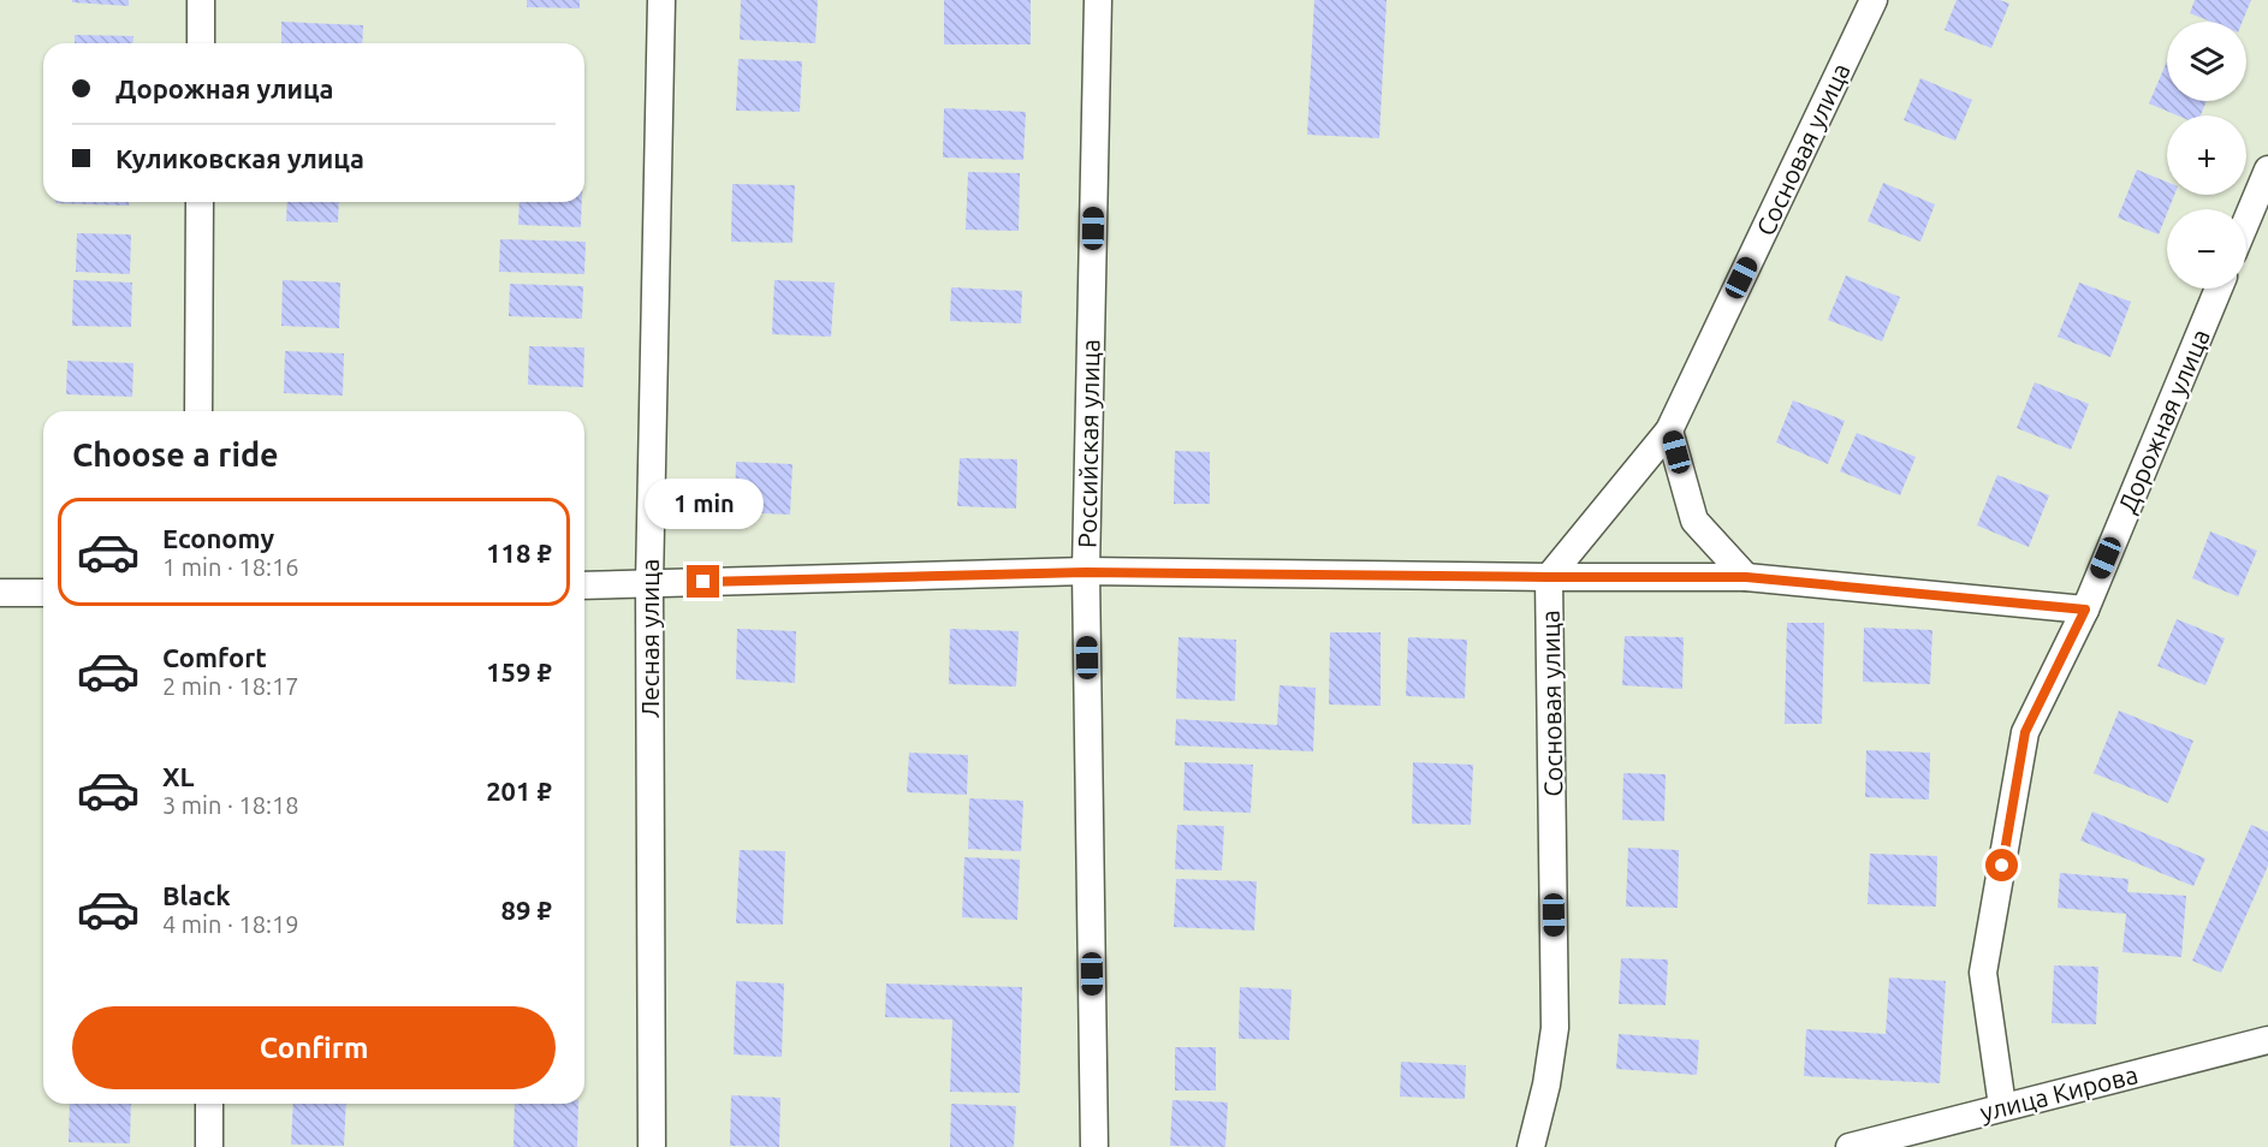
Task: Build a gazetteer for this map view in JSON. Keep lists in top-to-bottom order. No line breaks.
{"streets":{"street":["Сосновая улица","Дорожная улица","Российская улица","Лесная улица","улица Кирова"]},"crossings":[["Дорожная улица","улица Кирова"]],"page":{"map_buttons":["+","−"],"banner":["Дорожная улица","Куликовская улица"],"heading":"Choose a ride","bubble":"1 min","list":[{"name":"Economy","note":"1 min · 18:16","value":"118 ₽"},{"name":"Comfort","note":"2 min · 18:17","value":"159 ₽"},{"name":"XL","note":"3 min · 18:18","value":"201 ₽"},{"name":"Black","note":"4 min · 18:19","value":"89 ₽"}],"buttons":"Confirm"}}
